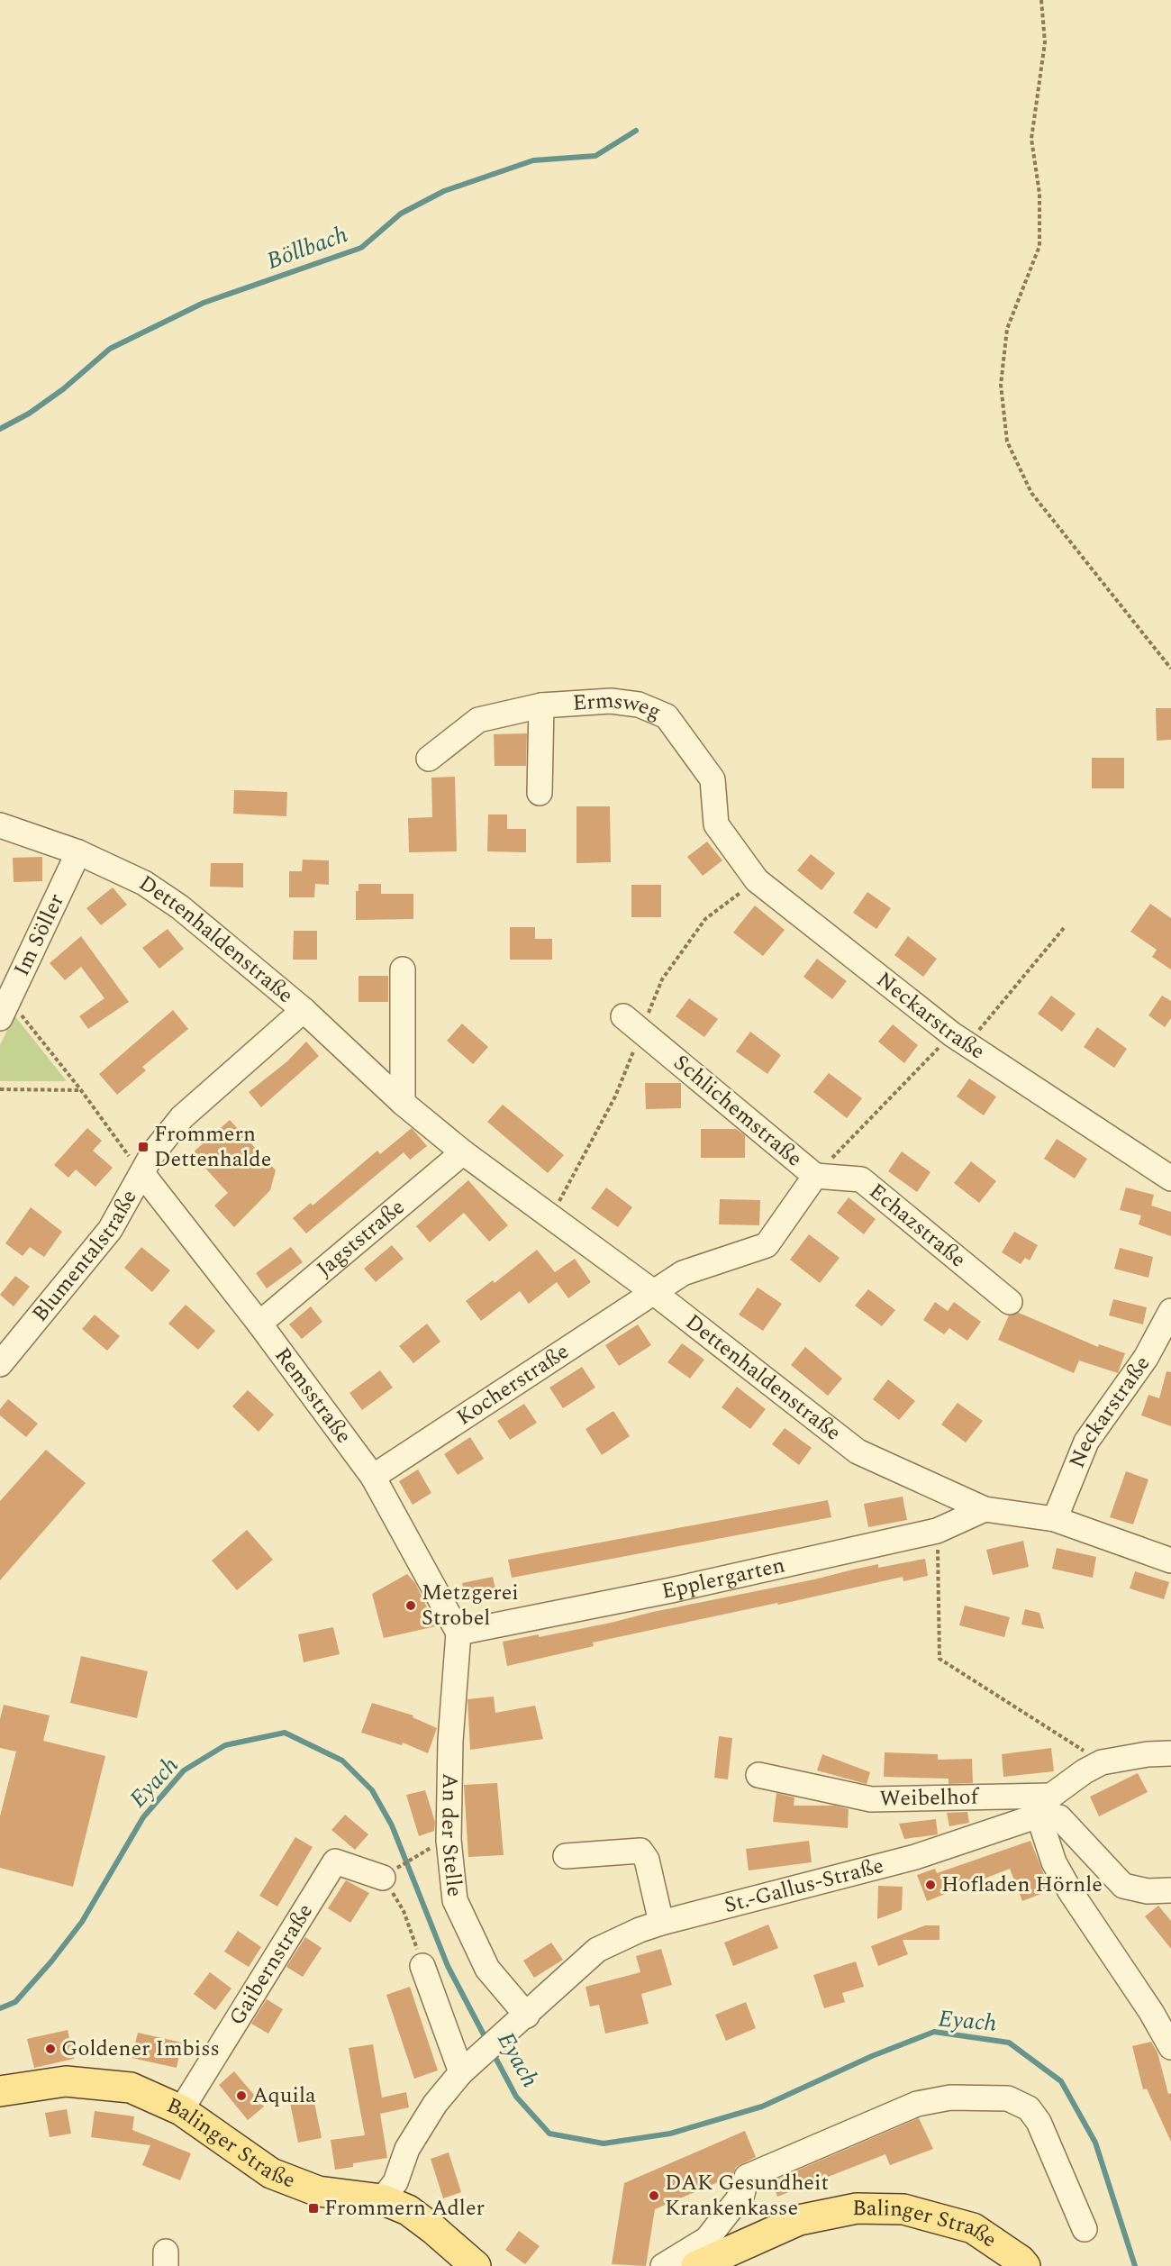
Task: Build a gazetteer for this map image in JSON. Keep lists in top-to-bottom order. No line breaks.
{"streets":{"main road":["Balinger Straße"],"street":["Ermsweg","Im Söller","Dettenhaldenstraße","Neckarstraße","Schlichemstraße","Echazstraße","Jagststraße","Blumentalstraße","Kocherstraße","Remsstraße","Epplergarten","Weibelhof","An der Stelle","St.-Gallus-Straße","Gaibernstraße"]},"crossings":[["Ermsweg","Neckarstraße"],["Im Söller","Dettenhaldenstraße"],["Dettenhaldenstraße","Neckarstraße"],["Dettenhaldenstraße","Schlichemstraße"],["Dettenhaldenstraße","Jagststraße"],["Dettenhaldenstraße","Blumentalstraße"],["Dettenhaldenstraße","Kocherstraße"],["Dettenhaldenstraße","Epplergarten"],["Schlichemstraße","Echazstraße"],["Schlichemstraße","Kocherstraße"],["Jagststraße","Remsstraße"],["Blumentalstraße","Remsstraße"],["Kocherstraße","Remsstraße"],["Remsstraße","Epplergarten"],["Remsstraße","An der Stelle"],["Epplergarten","An der Stelle"],["An der Stelle","St.-Gallus-Straße"],["St.-Gallus-Straße","Balinger Straße"],["Gaibernstraße","Balinger Straße"]],"water":["Böllbach","Eyach"],"places":{"transit":["Frommern Dettenhalde","Frommern Adler"],"other":["Metzgerei Strobel","Hofladen Hörnle","Goldener Imbiss","Aquila","DAK Gesundheit Krankenkasse"]}}
